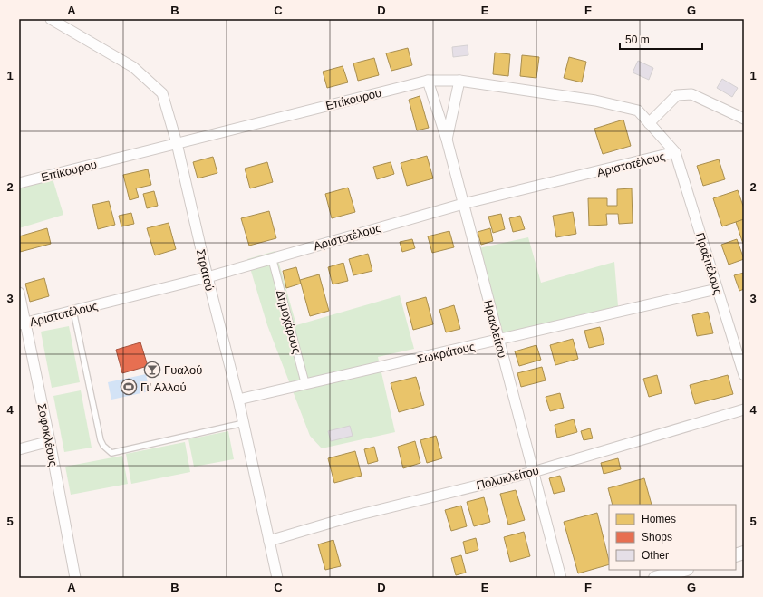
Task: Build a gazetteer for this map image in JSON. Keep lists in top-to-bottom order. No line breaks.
{"streets":{"street":["Επίκουρου","Αριστοτέλους","Πραξιτέλους","Στρατού","Δημοχάρους","Ηρακλείτου","Σωκράτους","Σοφοκλέους","Πολυκλείτου"]},"crossings":[["Επίκουρου","Αριστοτέλους"],["Επίκουρου","Πραξιτέλους"],["Επίκουρου","Στρατού"],["Επίκουρου","Ηρακλείτου"],["Αριστοτέλους","Πραξιτέλους"],["Αριστοτέλους","Στρατού"],["Αριστοτέλους","Δημοχάρους"],["Αριστοτέλους","Ηρακλείτου"],["Αριστοτέλους","Σοφοκλέους"],["Πραξιτέλους","Σωκράτους"],["Στρατού","Σωκράτους"],["Στρατού","Πολυκλείτου"],["Δημοχάρους","Σωκράτους"],["Ηρακλείτου","Σωκράτους"],["Ηρακλείτου","Πολυκλείτου"]],"places":{"bar":["Γυαλού"],"sports":["Γι' Αλλού"]},"legend":["Homes","Shops","Other"],"scale_bar":"50 m","grid":{"columns":["A","B","C","D","E","F","G"],"rows":["1","2","3","4","5"]}}
